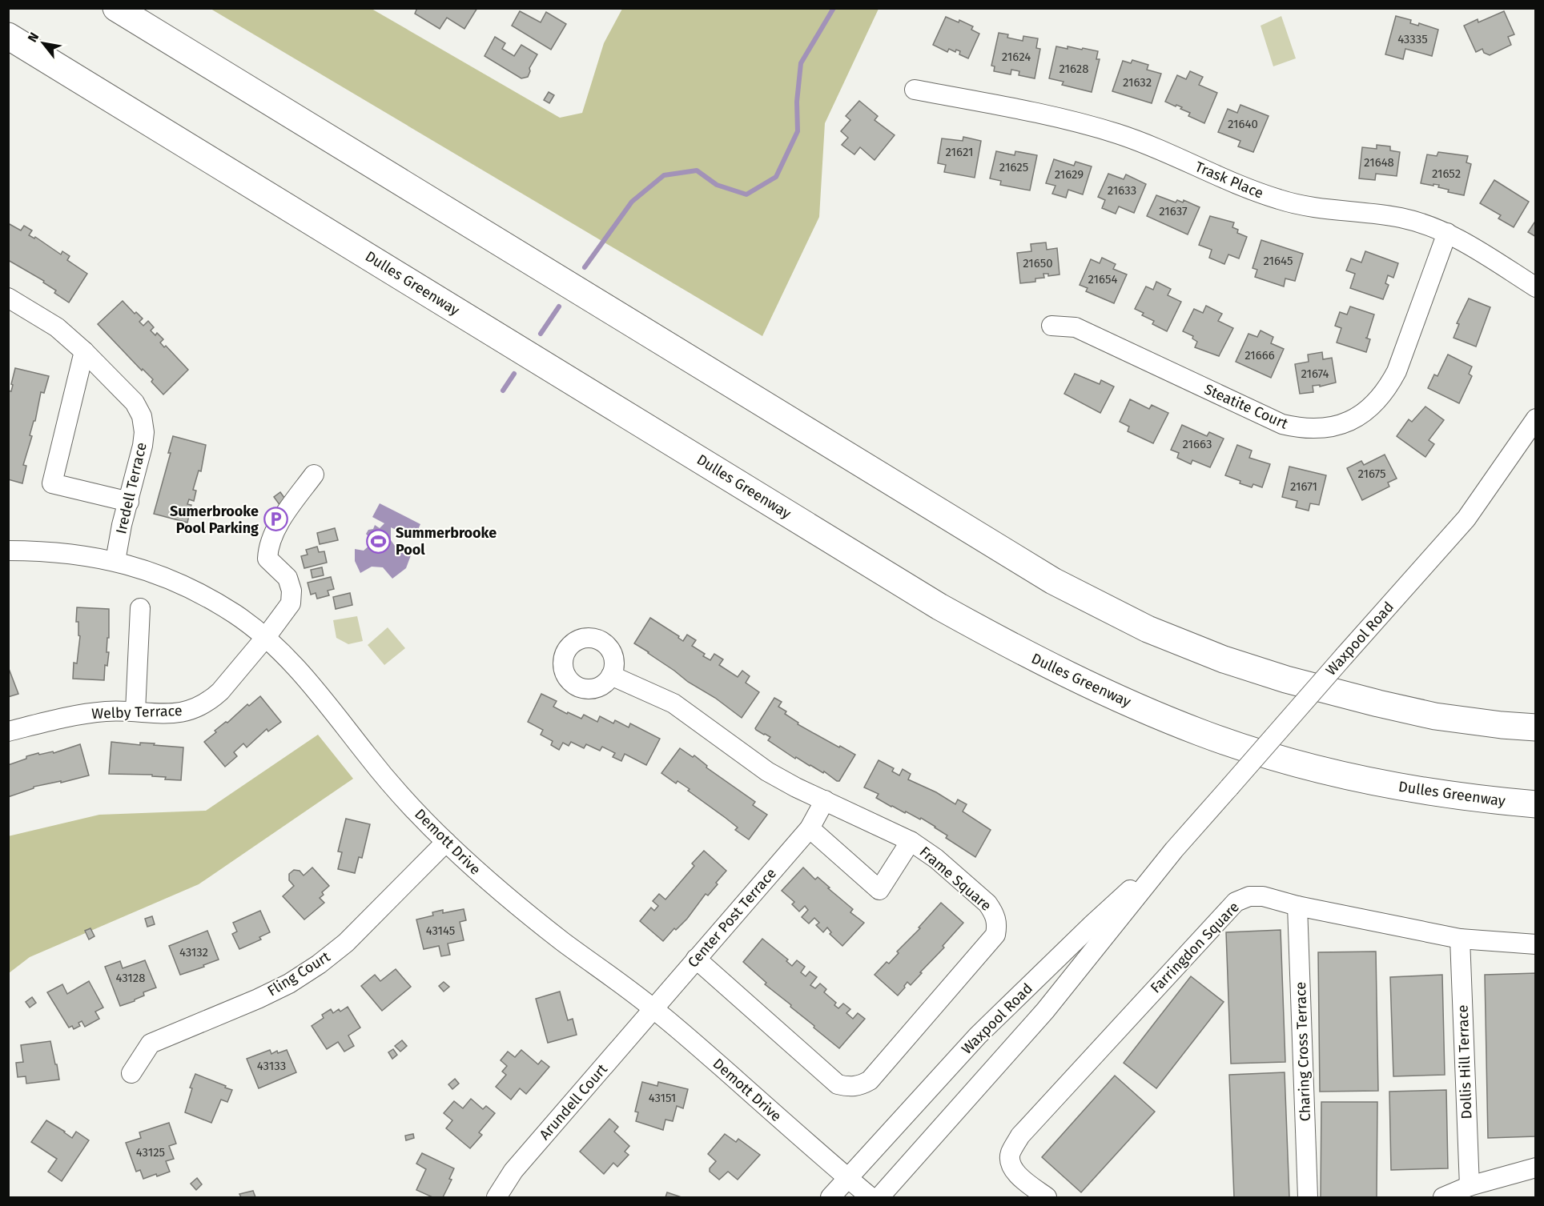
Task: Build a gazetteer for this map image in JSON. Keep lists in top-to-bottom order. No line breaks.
{"streets":{"highway":["Dulles Greenway"],"street":["Trask Place","Steatite Court","Iredell Terrace","Waxpool Road","Welby Terrace","Demott Drive","Frame Square","Center Post Terrace","Farringdon Square","Fling Court","Charing Cross Terrace","Dollis Hill Terrace","Arundell Court"]},"crossings":[["Trask Place","Steatite Court"],["Iredell Terrace","Demott Drive"],["Waxpool Road","Demott Drive"],["Welby Terrace","Demott Drive"],["Demott Drive","Center Post Terrace"],["Demott Drive","Fling Court"],["Demott Drive","Arundell Court"],["Frame Square","Center Post Terrace"],["Center Post Terrace","Arundell Court"],["Farringdon Square","Charing Cross Terrace"],["Farringdon Square","Dollis Hill Terrace"]],"places":{"parking":["Sumerbrooke Pool Parking"],"sports":["Summerbrooke Pool"]},"house_numbers":["43335","21624","21628","21632","21640","21621","21648","21625","21652","21629","21633","21637","21645","21650","21654","21666","21674","21663","21675","21671","43145","43132","43128","43133","43151","43125"],"north":"top left"}
